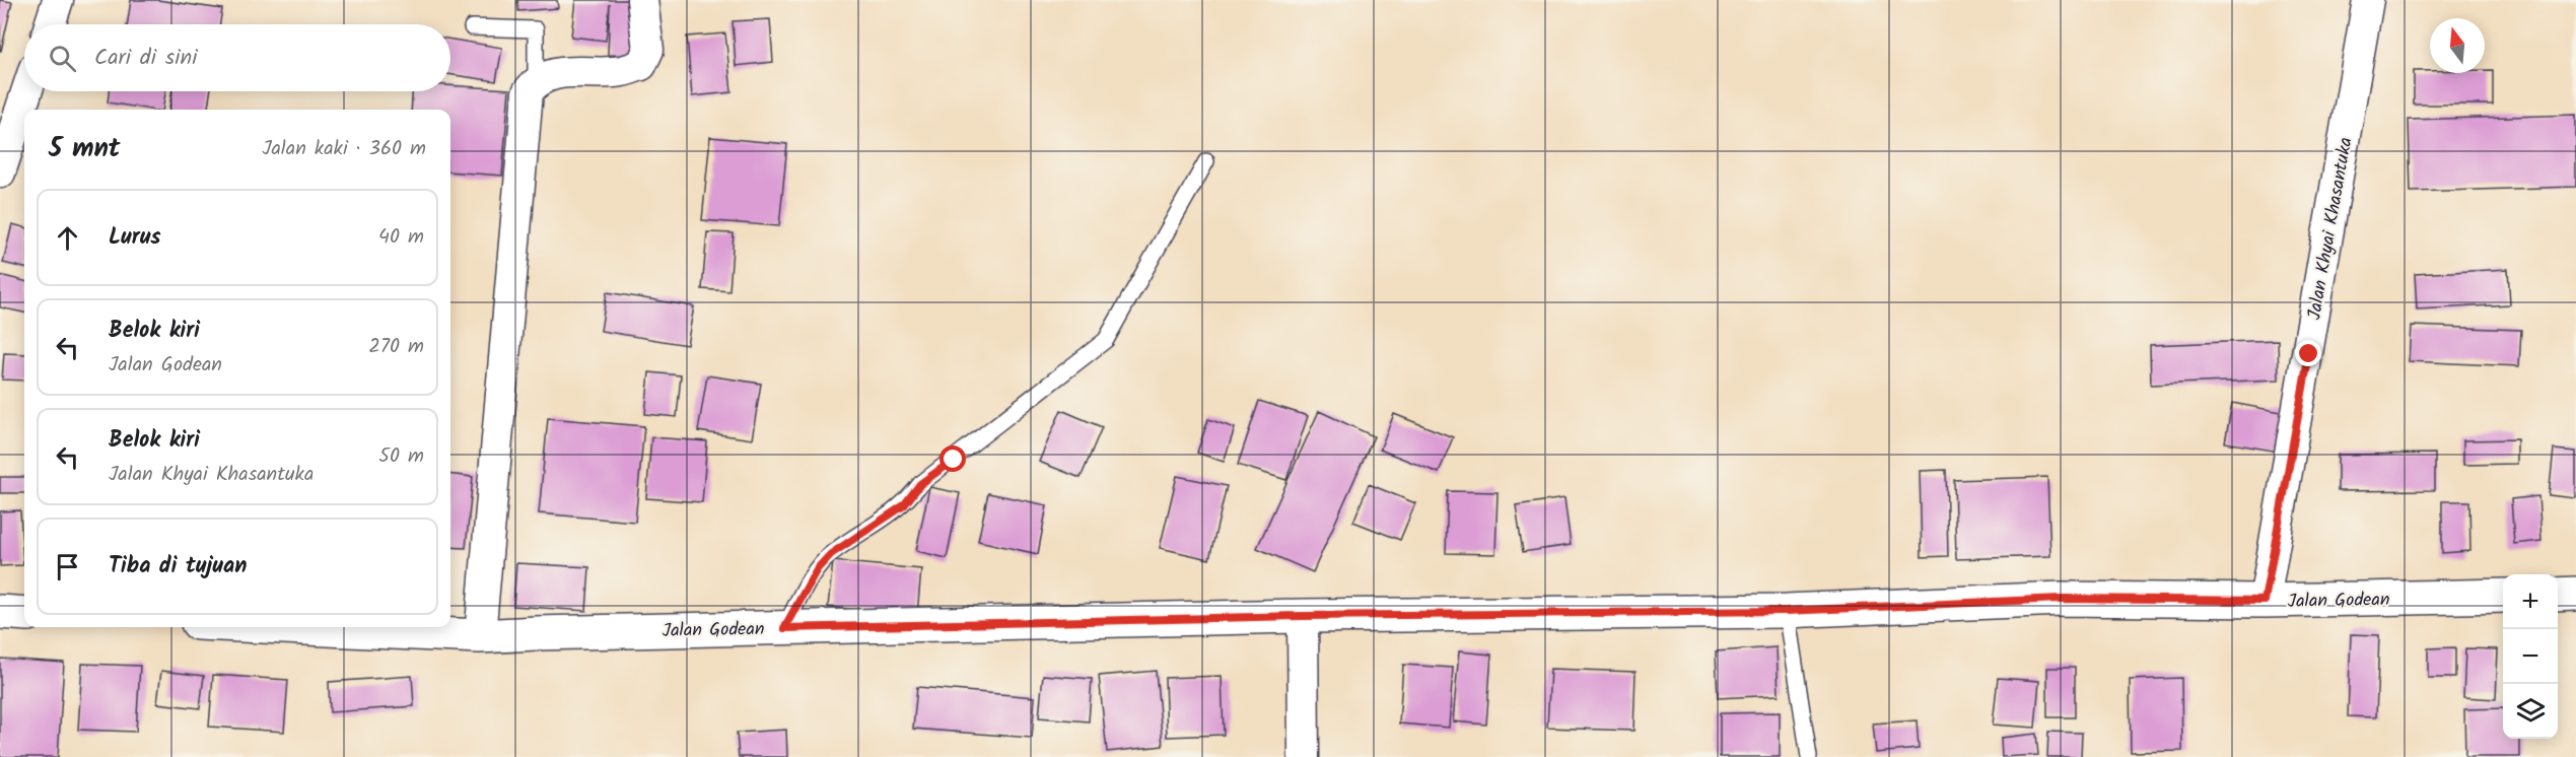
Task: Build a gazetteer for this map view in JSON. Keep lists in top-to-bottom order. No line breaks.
{"streets":{"main road":["Jalan Godean"],"street":["Jalan Khyai Khasantuka"]},"crossings":[["Jalan Khyai Khasantuka","Jalan Godean"]],"north":"top","page":{"search":"Cari di sini","heading":["5 mnt","Jalan kaki · 360 m"],"list":[["Lurus","40 m"],["Belok kiri","Jalan Godean","270 m"],["Belok kiri","Jalan Khyai Khasantuka","50 m"],"Tiba di tujuan"],"map_buttons":["+","−"]}}
